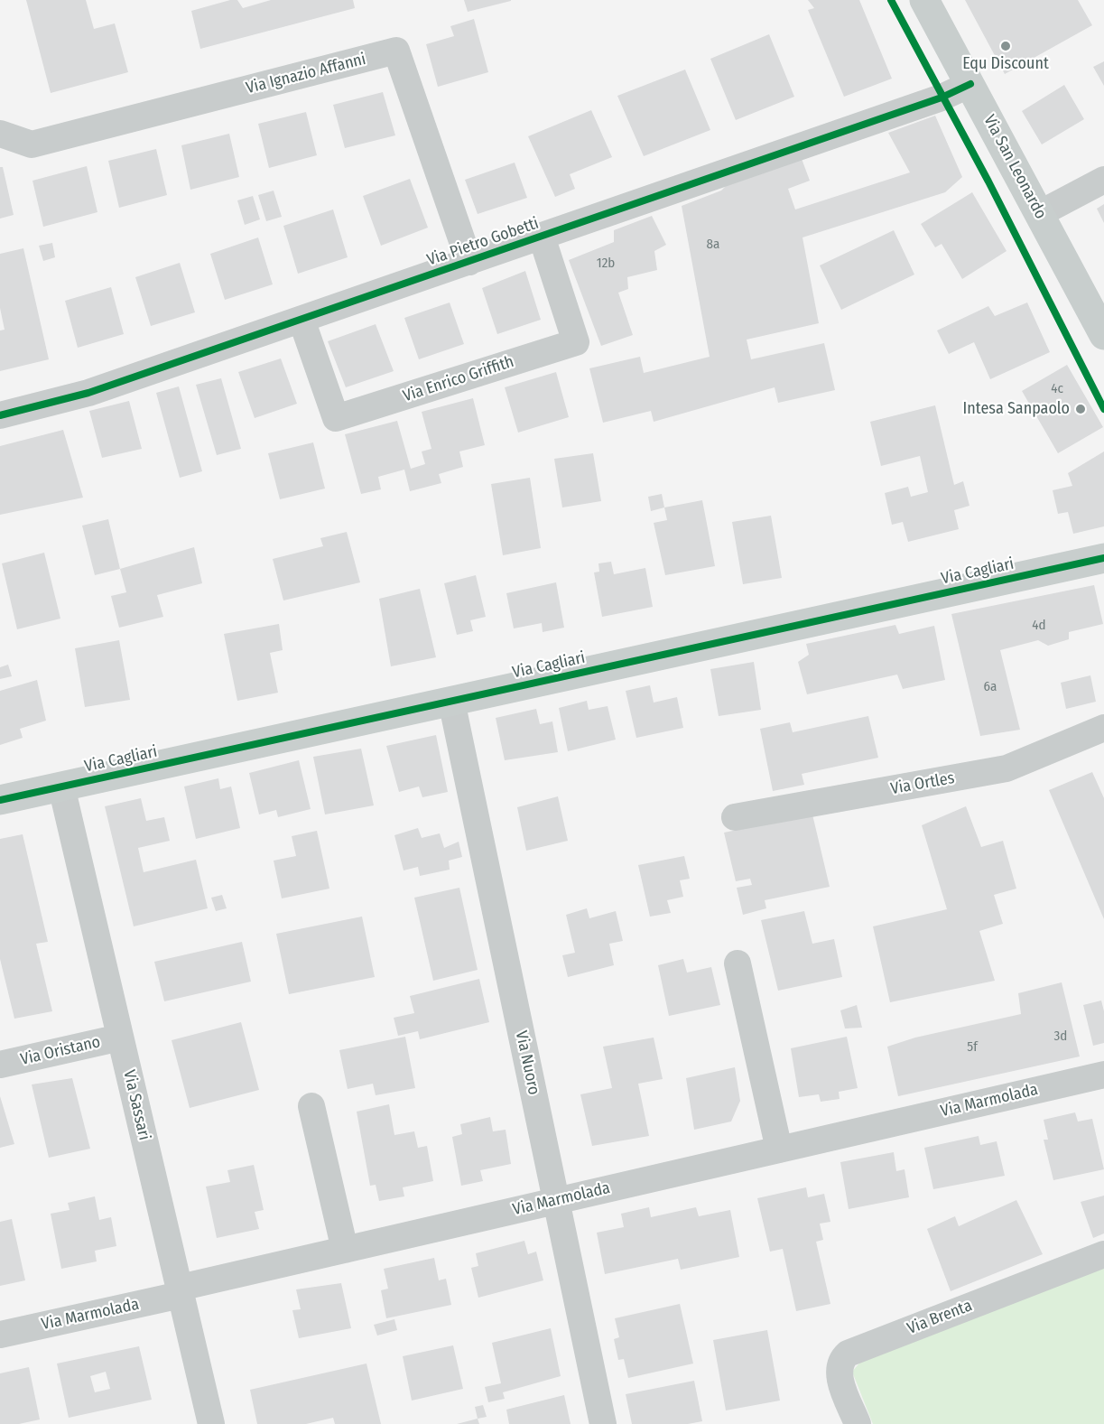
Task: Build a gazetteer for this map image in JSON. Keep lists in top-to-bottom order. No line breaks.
{"streets":{"street":["Via Ignazio Affanni","Via San Leonardo","Via Pietro Gobetti","Via Enrico Griffith","Via Cagliari","Via Ortles","Via Oristano","Via Nuoro","Via Marmolada","Via Sassari","Via Brenta"]},"crossings":[["Via Ignazio Affanni","Via Pietro Gobetti"],["Via San Leonardo","Via Pietro Gobetti"],["Via Pietro Gobetti","Via Enrico Griffith"],["Via Cagliari","Via Nuoro"],["Via Cagliari","Via Sassari"],["Via Oristano","Via Sassari"],["Via Nuoro","Via Marmolada"],["Via Marmolada","Via Sassari"]],"places":["Equ Discount","Intesa Sanpaolo"],"house_numbers":["8a","12b","4c","4d","6a","3d","5f"]}
